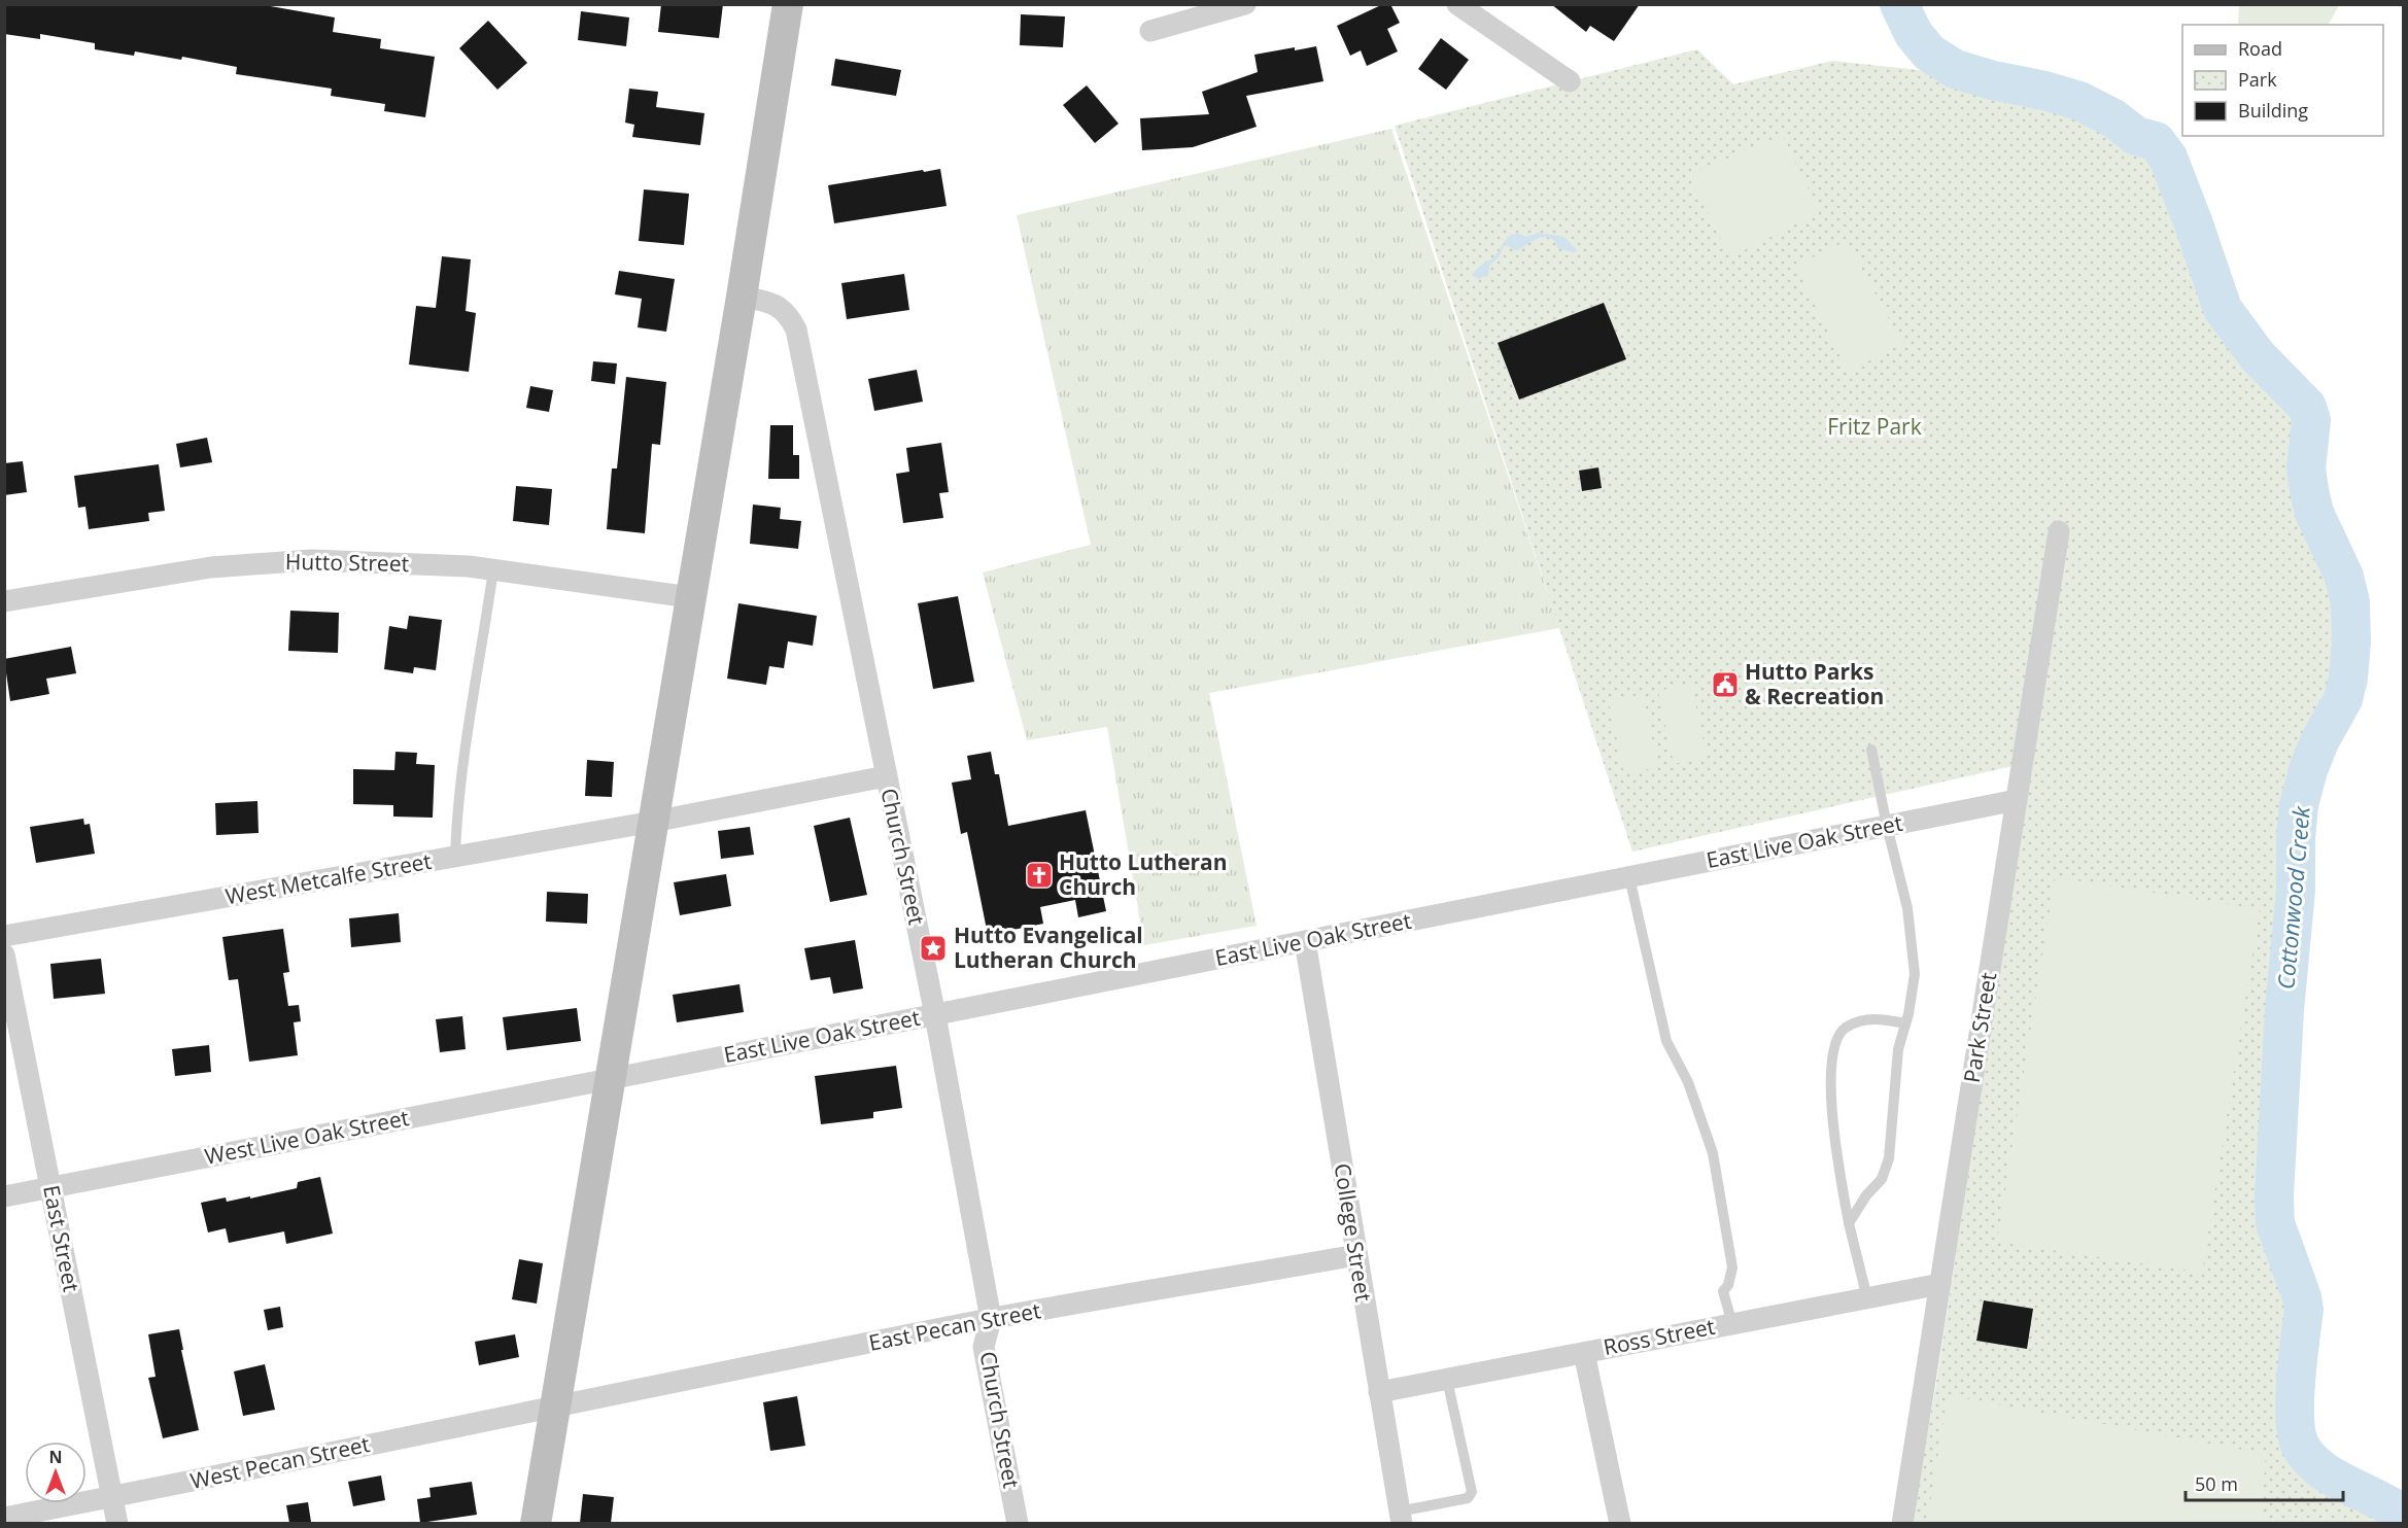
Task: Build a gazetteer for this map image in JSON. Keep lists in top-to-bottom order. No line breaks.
{"streets":{"street":["Hutto Street","East Live Oak Street","Church Street","West Metcalfe Street","Park Street","West Live Oak Street","College Street","East Street","East Pecan Street","Ross Street","West Pecan Street"]},"crossings":[["East Live Oak Street","Church Street"],["East Live Oak Street","Park Street"],["East Live Oak Street","West Live Oak Street"],["East Live Oak Street","College Street"],["Church Street","West Metcalfe Street"],["Church Street","East Pecan Street"],["Park Street","Ross Street"],["West Live Oak Street","East Street"],["College Street","East Pecan Street"],["College Street","Ross Street"],["East Street","West Pecan Street"],["East Pecan Street","West Pecan Street"]],"water":["Cottonwood Creek"],"parks":["Fritz Park"],"places":{"public building":["Hutto Parks & Recreation"],"church":["Hutto Lutheran Church"],"place":["Hutto Evangelical Lutheran Church"]},"legend":["Road","Park","Building"],"scale_bar":"50 m","north":"top"}
